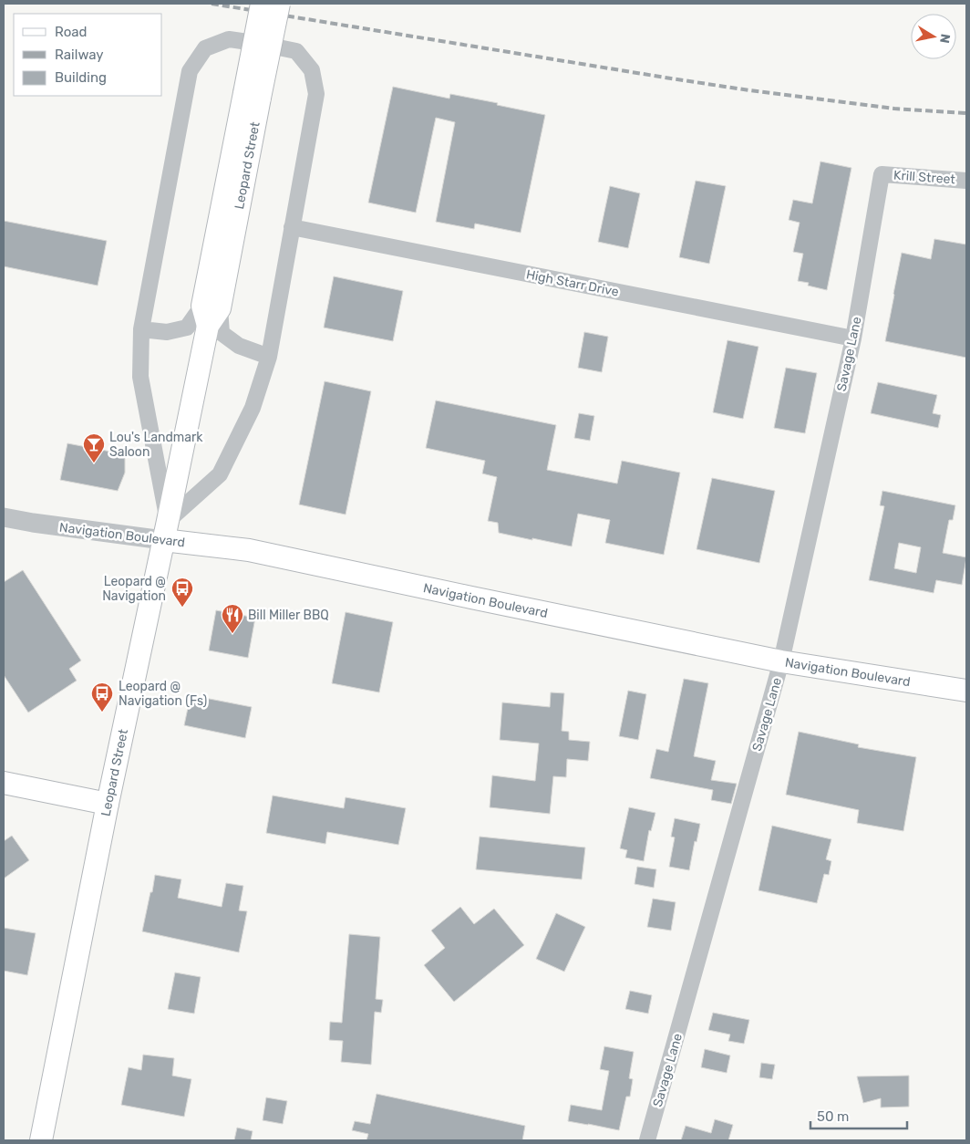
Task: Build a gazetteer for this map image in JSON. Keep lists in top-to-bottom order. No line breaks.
{"streets":{"main road":["Leopard Street","Navigation Boulevard"],"street":["Krill Street","High Starr Drive","Savage Lane"]},"crossings":[["Leopard Street","Navigation Boulevard"],["Krill Street","Savage Lane"],["High Starr Drive","Savage Lane"],["Savage Lane","Navigation Boulevard"]],"places":{"bar":["Lou's Landmark Saloon"],"bus stop":["Leopard @ Navigation","Leopard @ Navigation (Fs)"],"restaurant":["Bill Miller BBQ"]},"legend":["Road","Railway","Building"],"scale_bar":"50 m","north":"right"}
